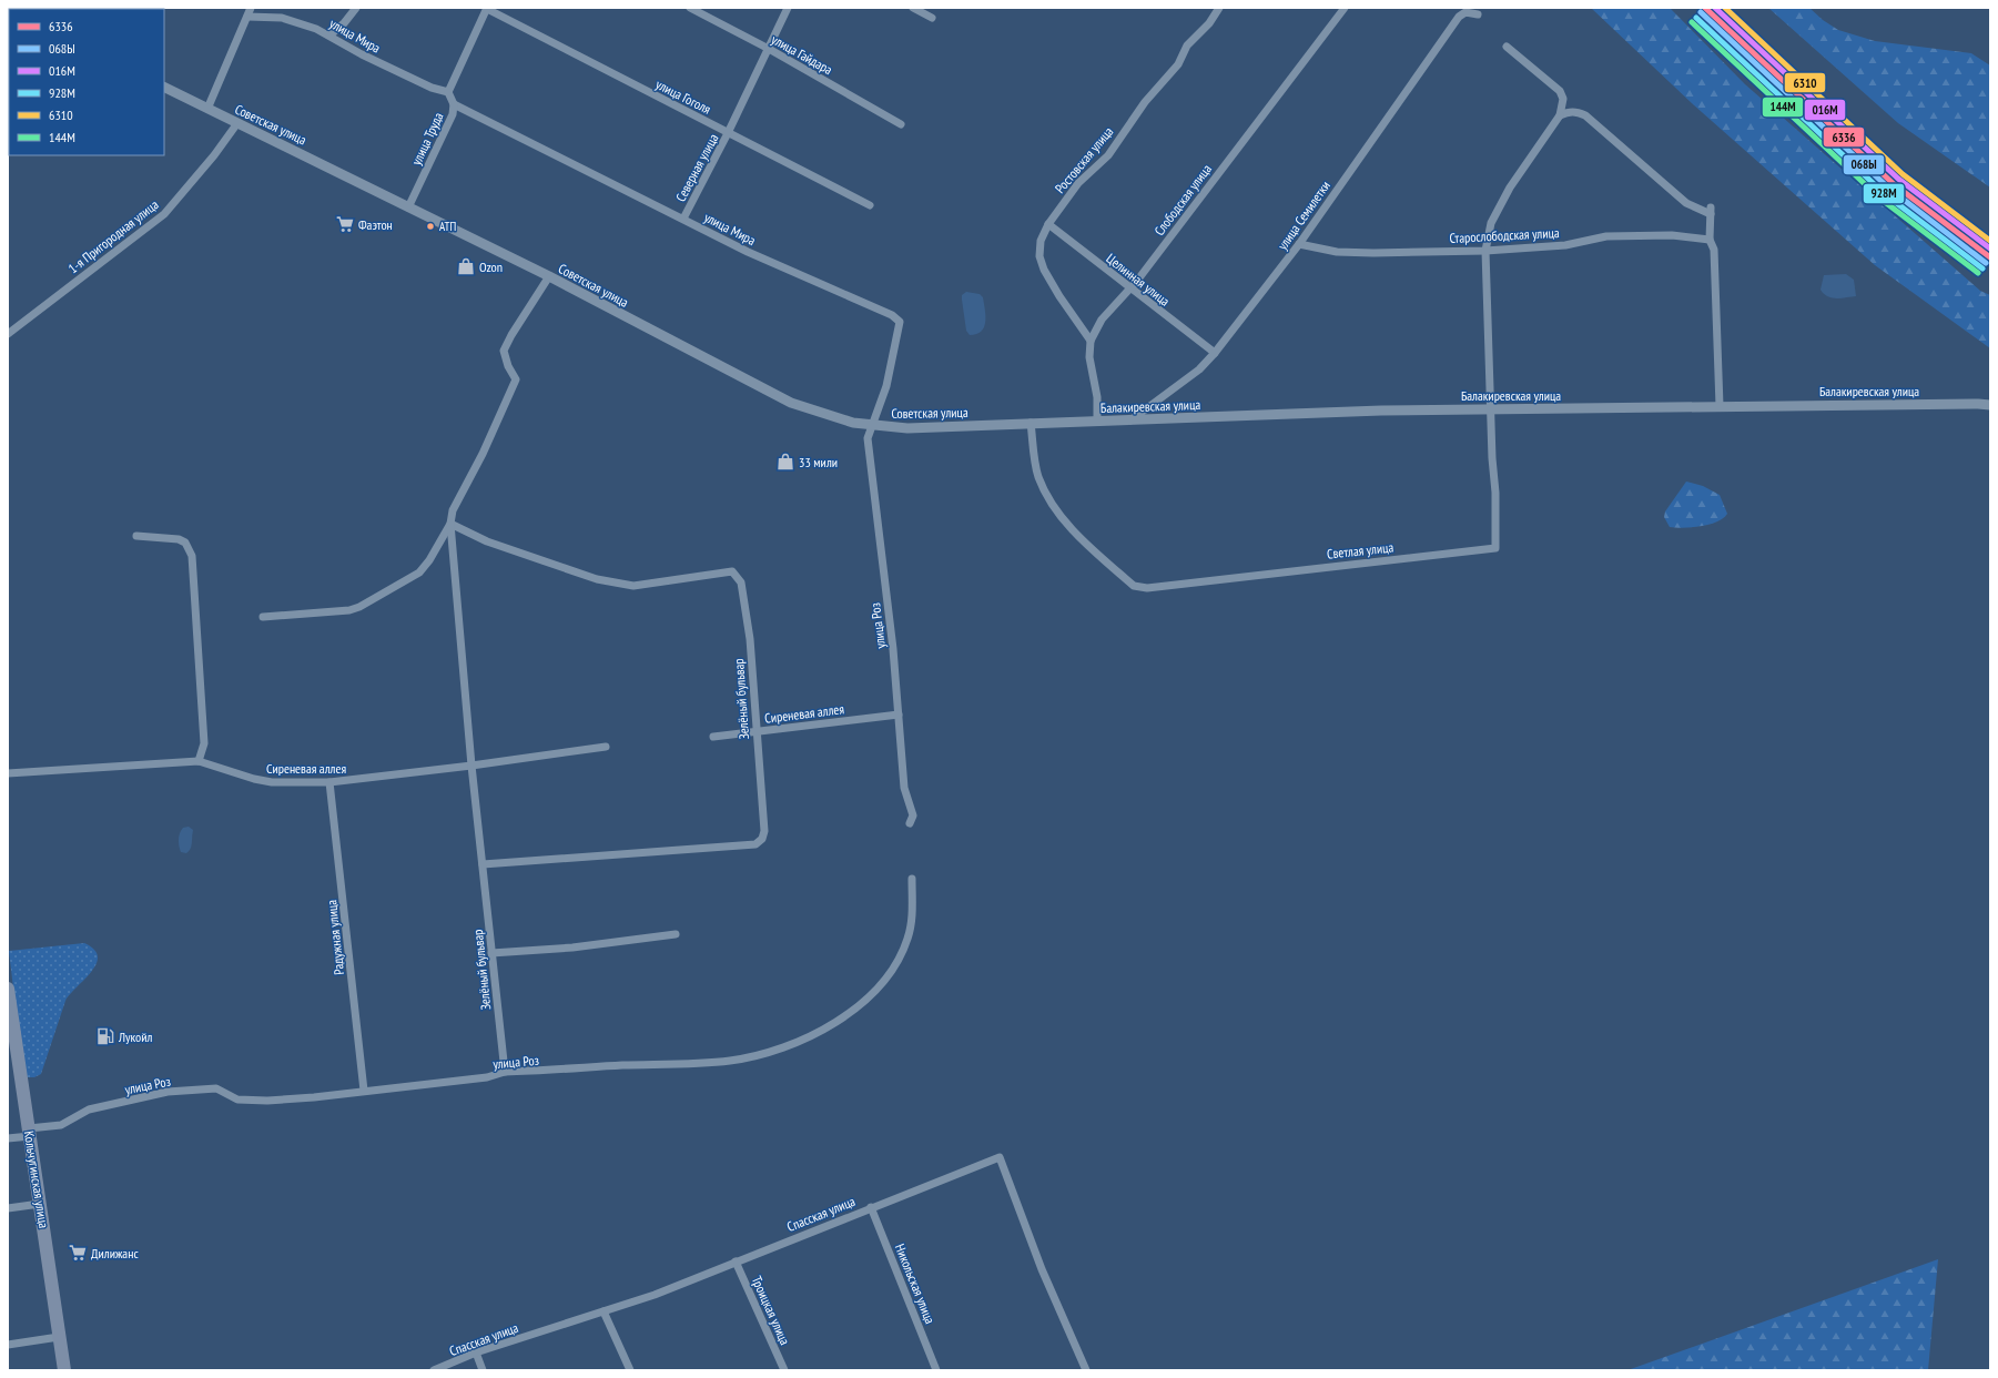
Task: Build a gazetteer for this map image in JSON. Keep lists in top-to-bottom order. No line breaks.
{"streets":{"main road":["Кольчугинская улица"],"street":["улица Мира","улица Гайдара","улица Гоголя","Советская улица","улица Труда","Ростовская улица","Северная улица","Слободская улица","улица Семилетки","Старослободская улица","1-я Пригородная улица","Целинная улица","Балакиревская улица","Светлая улица","улица Роз","Зелёный бульвар","Сиреневая аллея","Радужная улица","Спасская улица","Никольская улица","Троицкая улица"]},"crossings":[["улица Мира","Советская улица"],["улица Мира","улица Труда"],["улица Мира","Северная улица"],["улица Мира","улица Роз"],["улица Гайдара","Северная улица"],["улица Гоголя","Северная улица"],["Советская улица","улица Труда"],["Советская улица","1-я Пригородная улица"],["Советская улица","Балакиревская улица"],["Советская улица","Светлая улица"],["Советская улица","улица Роз"],["Ростовская улица","Слободская улица"],["Ростовская улица","Целинная улица"],["Слободская улица","Целинная улица"],["Слободская улица","Балакиревская улица"],["улица Семилетки","Старослободская улица"],["улица Семилетки","Целинная улица"],["улица Семилетки","Балакиревская улица"],["Старослободская улица","Светлая улица"],["Балакиревская улица","Светлая улица"],["улица Роз","Зелёный бульвар"],["улица Роз","Сиреневая аллея"],["улица Роз","Радужная улица"],["улица Роз","Кольчугинская улица"],["Зелёный бульвар","Сиреневая аллея"],["Сиреневая аллея","Радужная улица"],["Спасская улица","Никольская улица"],["Спасская улица","Троицкая улица"]],"places":{"supermarket":["Фаэтон","Дилижанс"],"other":["АТП"],"shop":["Ozon","33 мили"],"fuel station":["Лукойл"]},"lines":["transit line 6336","transit line 016М","transit line 6310","transit line 068Ы","transit line 928М","transit line 144М"],"legend":["6336","068Ы","016М","928М","6310","144М"]}
